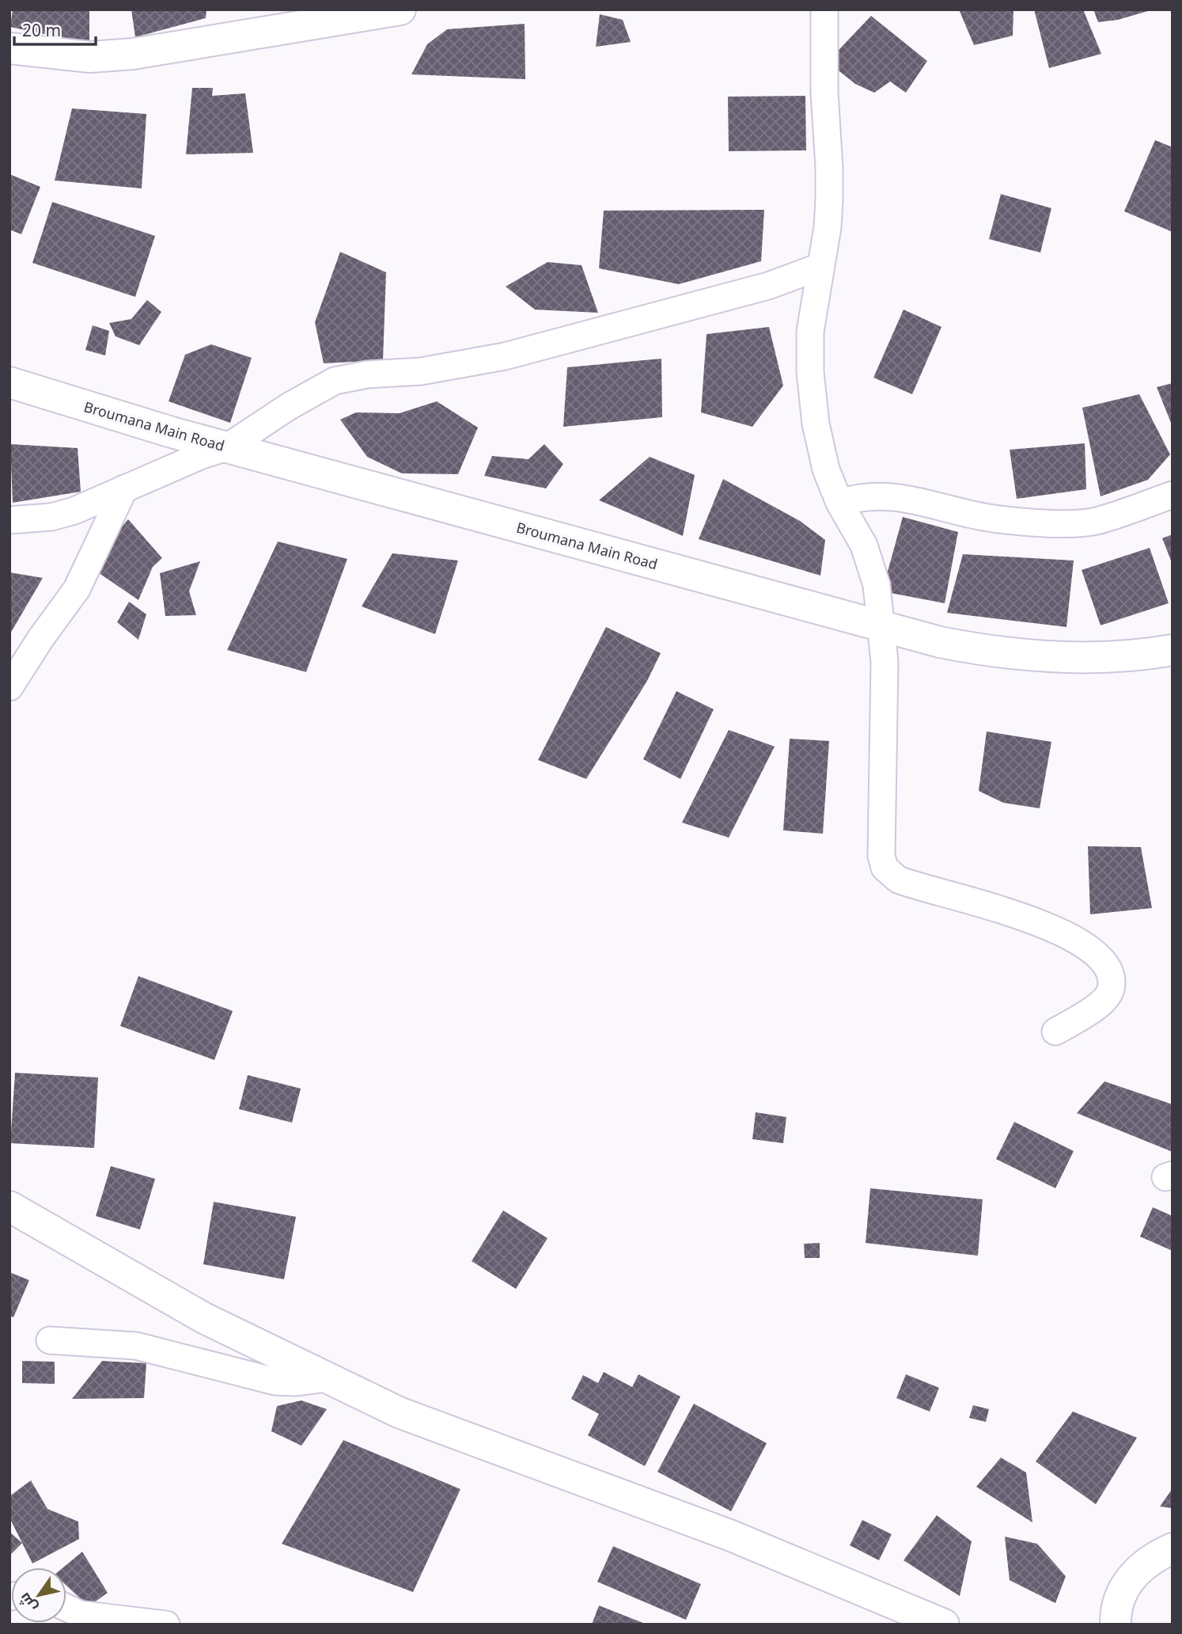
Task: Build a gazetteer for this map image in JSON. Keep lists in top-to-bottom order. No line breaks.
{"streets":{"street":["Broumana Main Road"]},"scale_bar":"20 m","north":"bottom left"}
